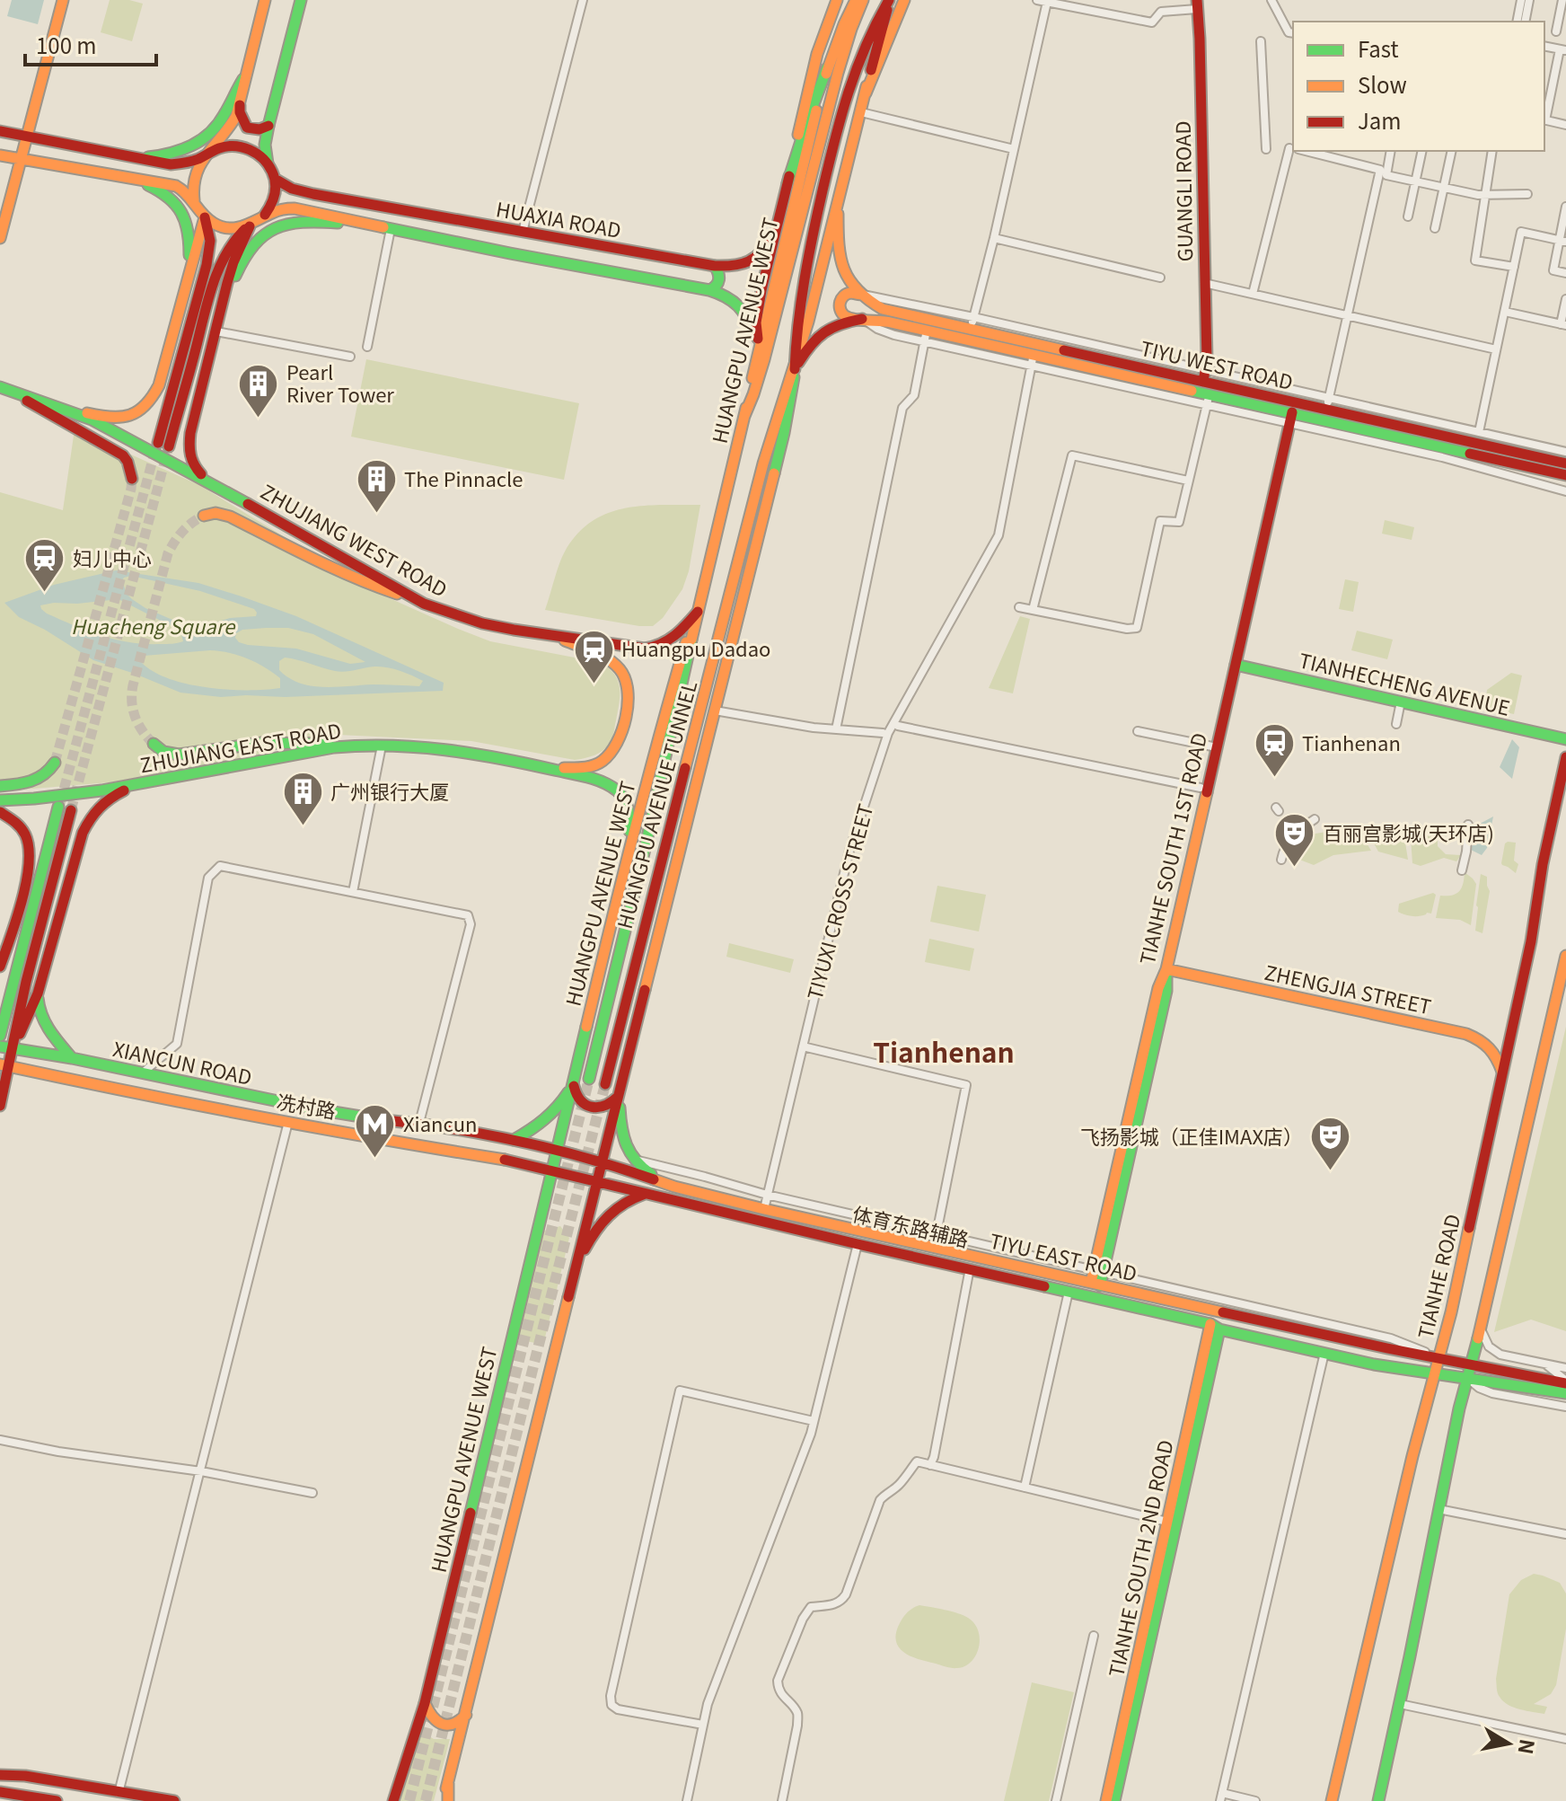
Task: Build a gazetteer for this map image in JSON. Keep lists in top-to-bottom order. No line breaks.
{"streets":{"main road":["GUANGLI ROAD","HUAXIA ROAD","HUANGPU AVENUE WEST","TIYU WEST ROAD","ZHUJIANG WEST ROAD","TIANHECHENG AVENUE","ZHUJIANG EAST ROAD","HUANGPU AVENUE TUNNEL","TIANHE SOUTH 1ST ROAD","ZHENGJIA STREET","XIANCUN ROAD","冼村路","TIYU EAST ROAD","TIANHE ROAD","TIANHE SOUTH 2ND ROAD"],"street":["TIYUXI CROSS STREET","体育东路辅路"]},"crossings":[["GUANGLI ROAD","TIYU WEST ROAD"],["HUAXIA ROAD","HUANGPU AVENUE WEST"],["HUANGPU AVENUE WEST","ZHUJIANG WEST ROAD"],["HUANGPU AVENUE WEST","ZHUJIANG EAST ROAD"],["HUANGPU AVENUE WEST","HUANGPU AVENUE TUNNEL"],["HUANGPU AVENUE WEST","XIANCUN ROAD"],["HUANGPU AVENUE WEST","冼村路"],["HUANGPU AVENUE WEST","TIYU EAST ROAD"],["TIYU WEST ROAD","TIANHE SOUTH 1ST ROAD"],["TIYU WEST ROAD","TIYUXI CROSS STREET"],["ZHUJIANG WEST ROAD","HUANGPU AVENUE TUNNEL"],["TIANHECHENG AVENUE","TIANHE SOUTH 1ST ROAD"],["TIANHE SOUTH 1ST ROAD","ZHENGJIA STREET"],["TIANHE SOUTH 1ST ROAD","体育东路辅路"],["TIANHE SOUTH 1ST ROAD","TIYU EAST ROAD"],["TIYUXI CROSS STREET","体育东路辅路"],["TIYUXI CROSS STREET","TIYU EAST ROAD"],["ZHENGJIA STREET","TIANHE ROAD"],["XIANCUN ROAD","TIYU EAST ROAD"],["冼村路","TIYU EAST ROAD"],["体育东路辅路","TIYU EAST ROAD"],["体育东路辅路","TIANHE ROAD"],["TIYU EAST ROAD","TIANHE ROAD"],["TIYU EAST ROAD","TIANHE SOUTH 2ND ROAD"]],"districts":["Tianhenan"],"parks":["Huacheng Square"],"places":{"building":["Pearl River Tower","The Pinnacle","广州银行大厦"],"station":["妇儿中心","Huangpu Dadao","Tianhenan"],"theatre":["百丽宫影城(天环店)","飞扬影城（正佳IMAX店）"],"metro station":["Xiancun"]},"legend":["Fast","Slow","Jam"],"scale_bar":"100 m","north":"right"}
